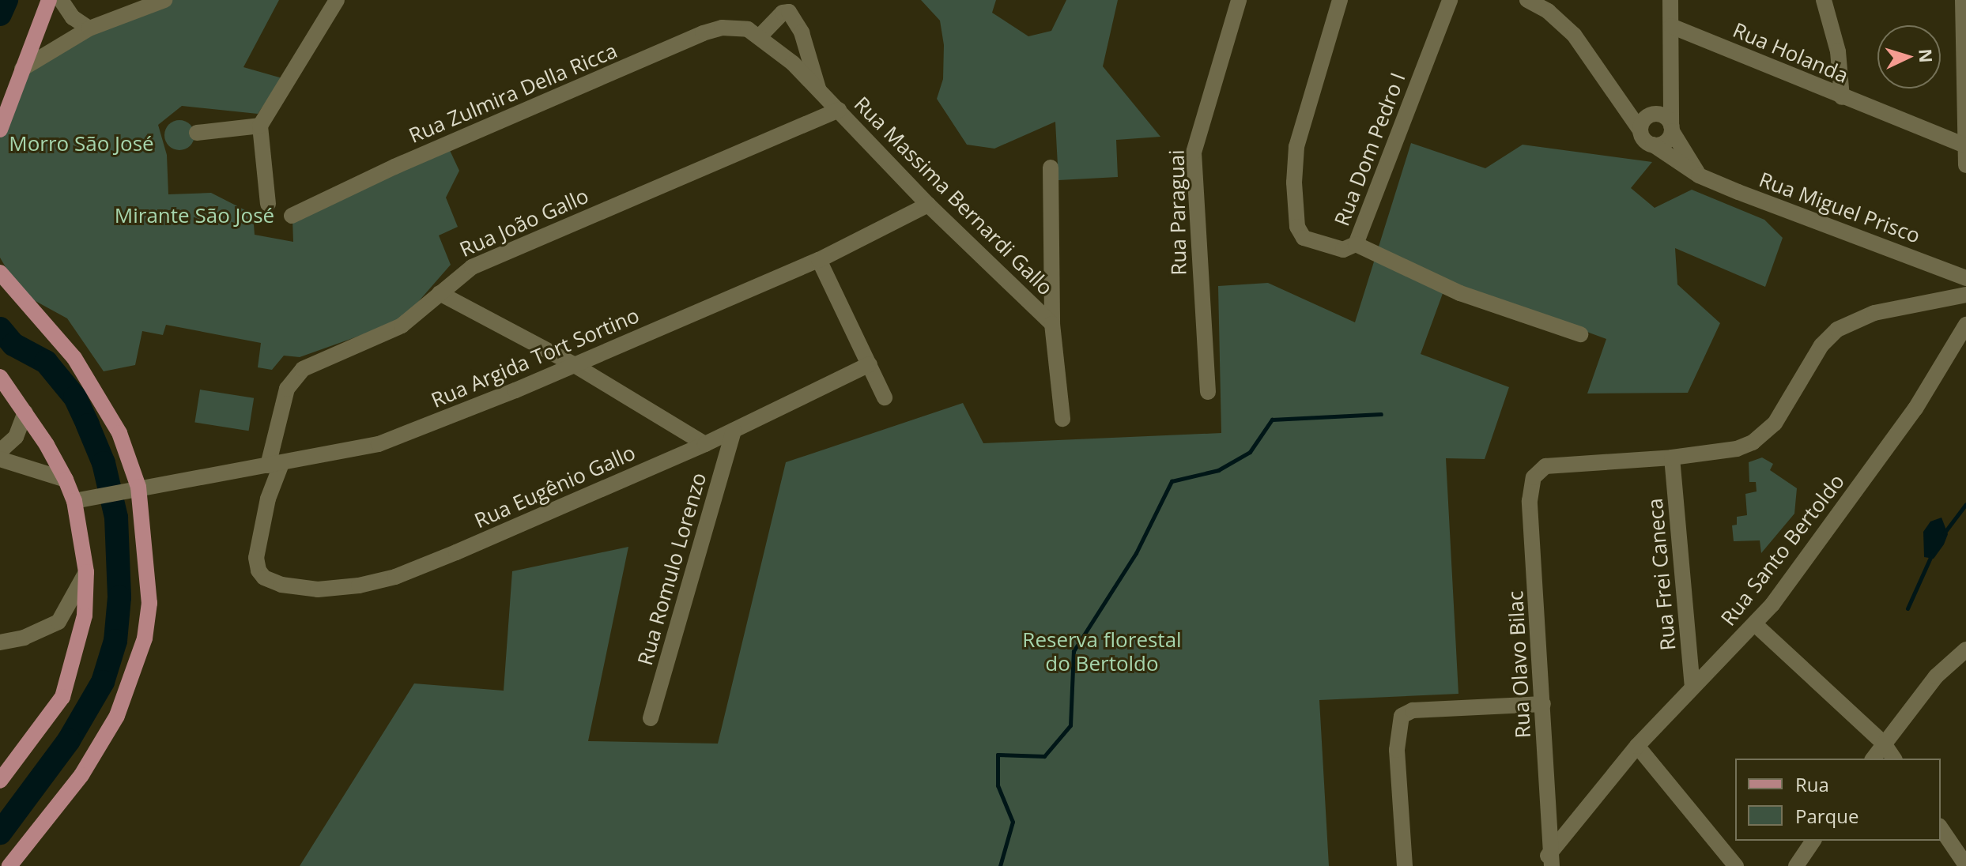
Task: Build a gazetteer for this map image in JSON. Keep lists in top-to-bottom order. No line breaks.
{"streets":{"street":["Rua Holanda","Rua Zulmira Della Ricca","Rua Dom Pedro I","Rua Massima Bernardi Gallo","Rua Miguel Prisco","Rua Paraguai","Rua João Gallo","Rua Argida Tort Sortino","Rua Eugênio Gallo","Rua Santo Bertoldo","Rua Romulo Lorenzo","Rua Frei Caneca","Rua Olavo Bilac"]},"crossings":[["Rua Zulmira Della Ricca","Rua Massima Bernardi Gallo"],["Rua Massima Bernardi Gallo","Rua João Gallo"],["Rua Massima Bernardi Gallo","Rua Argida Tort Sortino"],["Rua João Gallo","Rua Argida Tort Sortino"],["Rua João Gallo","Rua Eugênio Gallo"],["Rua Eugênio Gallo","Rua Romulo Lorenzo"],["Rua Santo Bertoldo","Rua Frei Caneca"],["Rua Santo Bertoldo","Rua Olavo Bilac"],["Rua Frei Caneca","Rua Olavo Bilac"]],"parks":["Morro São José","Mirante São José","Reserva florestal do Bertoldo"],"legend":["Rua","Parque"],"north":"right"}
